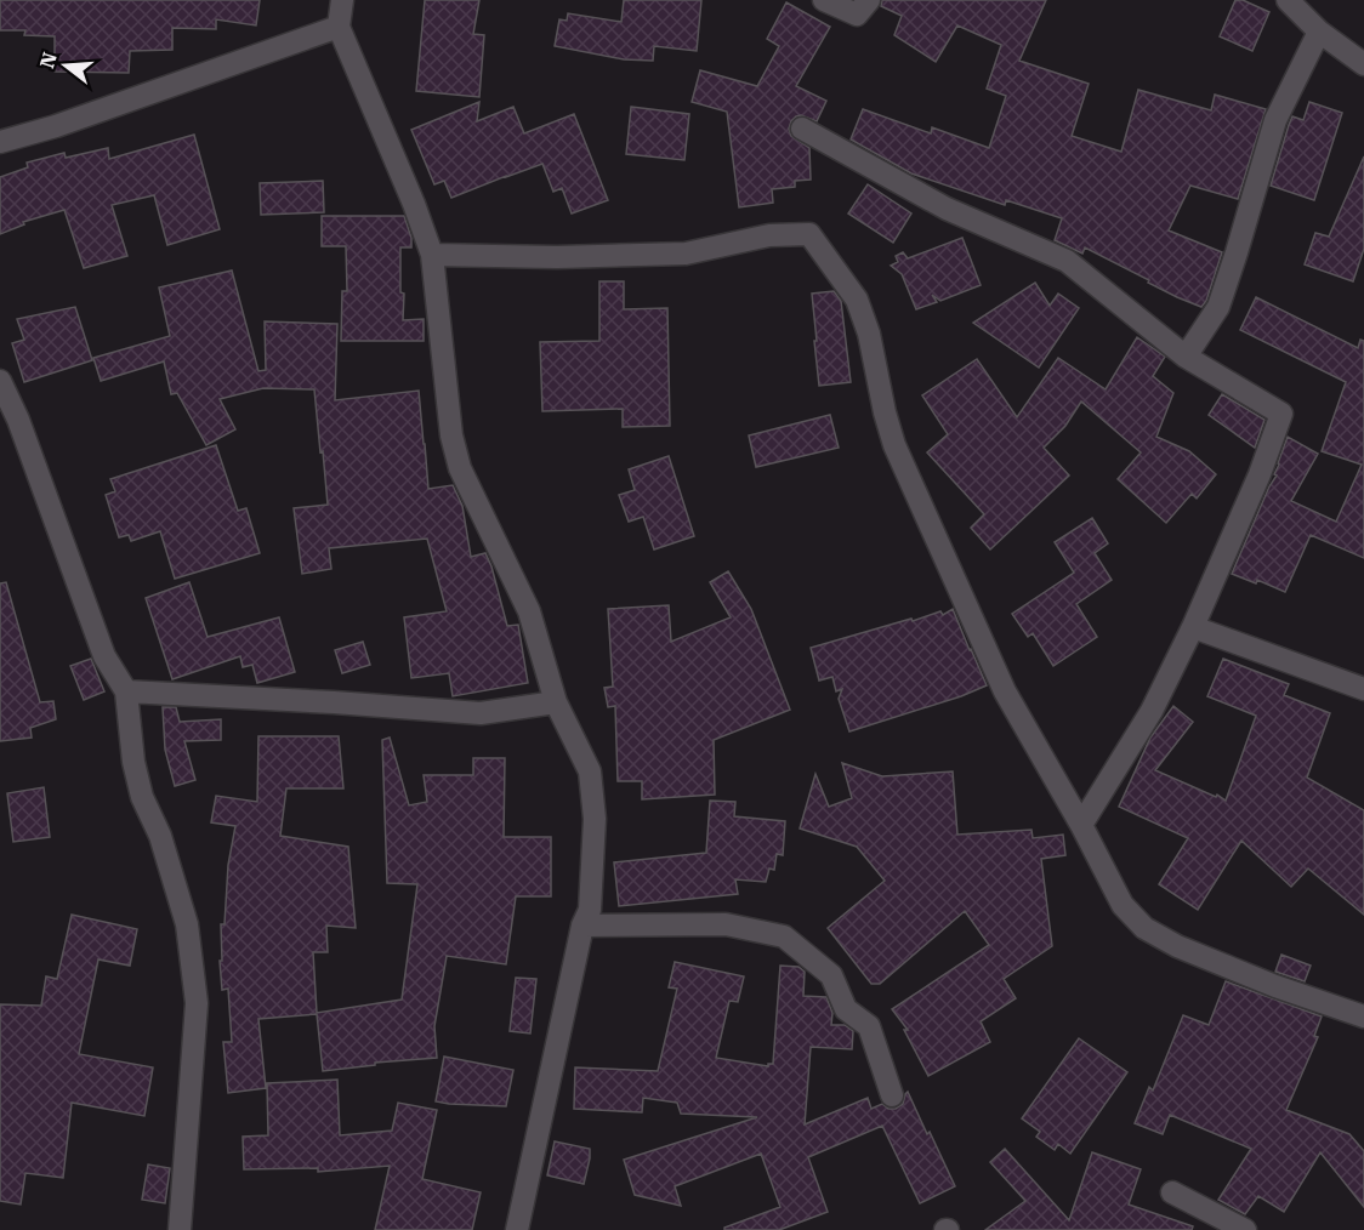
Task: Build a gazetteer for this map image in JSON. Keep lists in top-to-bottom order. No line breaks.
{"north":"left"}
